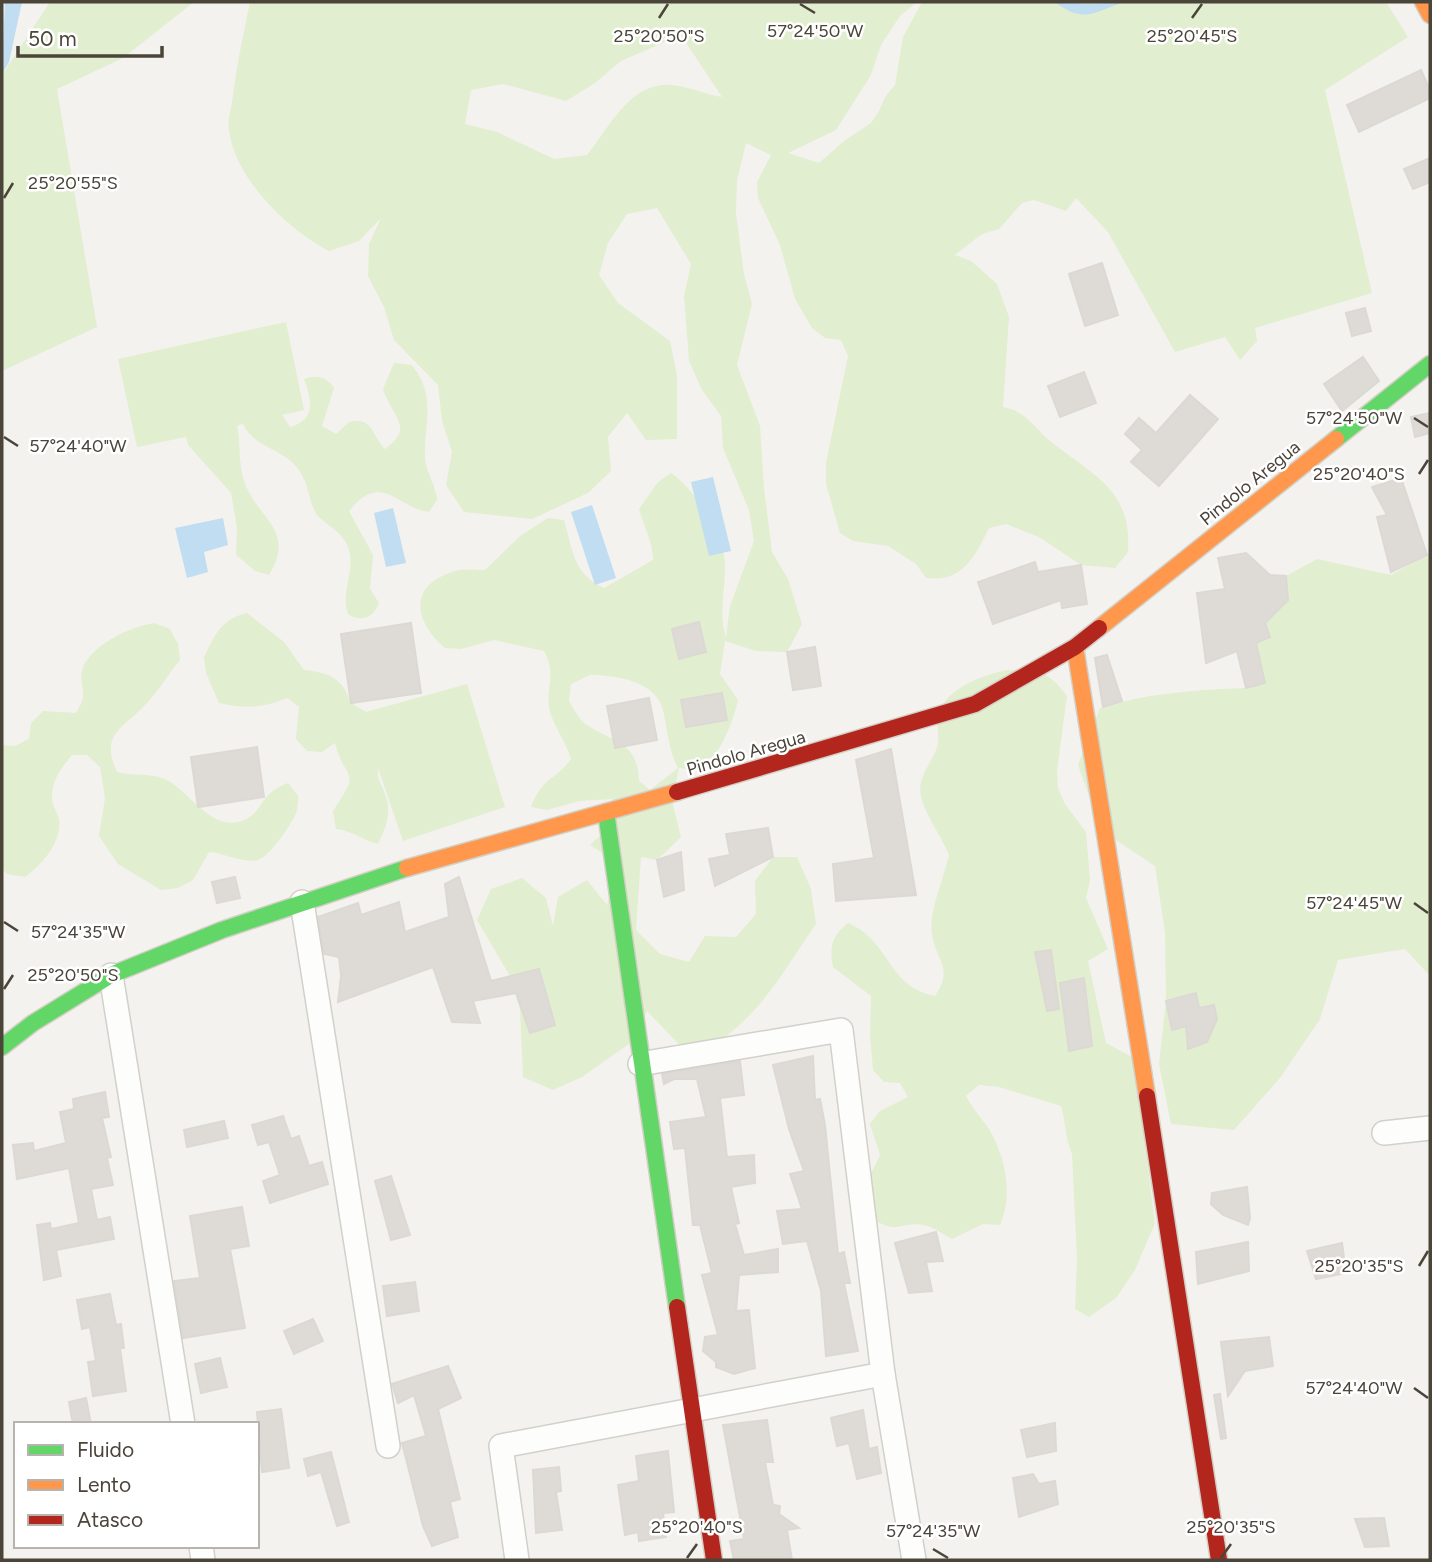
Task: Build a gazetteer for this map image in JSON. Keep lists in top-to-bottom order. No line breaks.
{"streets":{"street":["Pindolo Aregua"]},"legend":["Fluido","Lento","Atasco"],"scale_bar":"50 m","coordinates":["57°24'50\"W","25°20'50\"S","25°20'45\"S","25°20'55\"S","57°24'40\"W","25°20'40\"S","57°24'45\"W","57°24'35\"W","25°20'35\"S"]}
